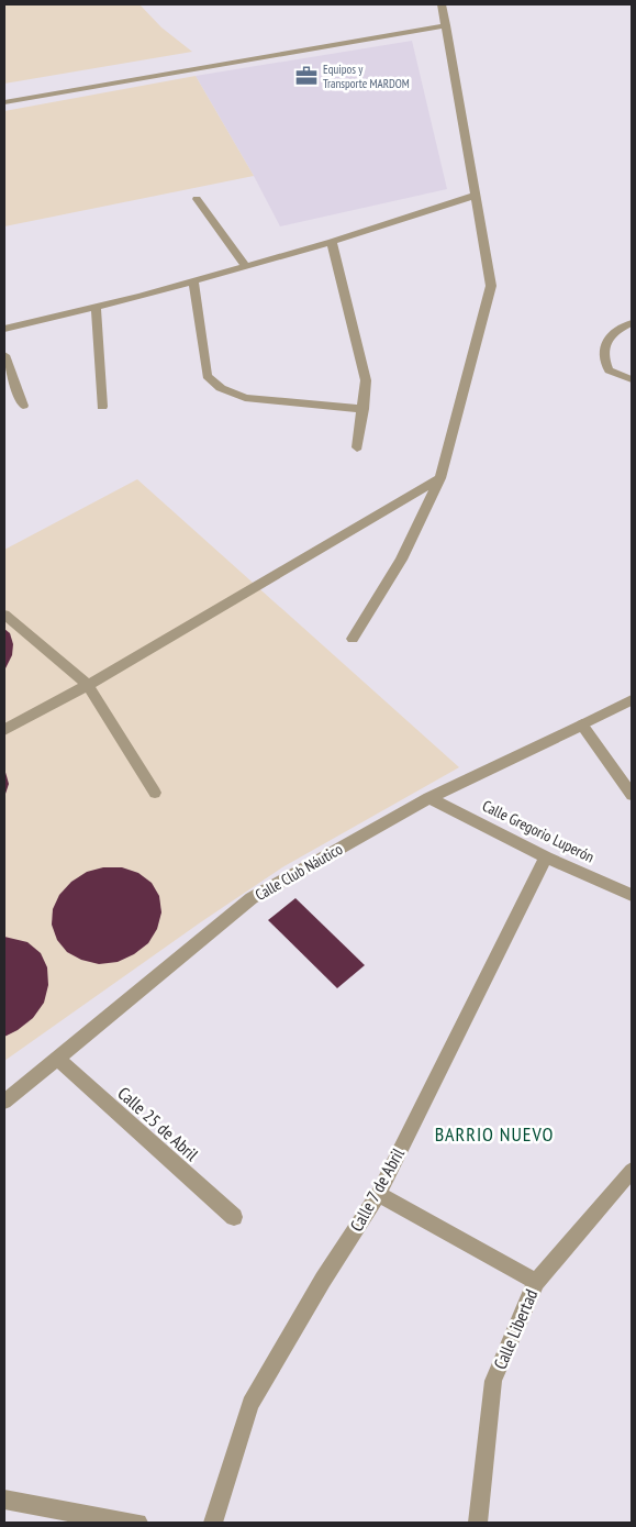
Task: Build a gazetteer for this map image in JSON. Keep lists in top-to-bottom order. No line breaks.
{"streets":{"street":["Calle Gregorio Luperón","Calle Club Náutico","Calle 25 de Abril","Calle 7 de Abril","Calle Libertad"]},"crossings":[["Calle Gregorio Luperón","Calle Club Náutico"],["Calle Gregorio Luperón","Calle 7 de Abril"],["Calle Club Náutico","Calle 25 de Abril"]],"districts":["BARRIO NUEVO"],"places":{"office":["Equipos y Transporte MARDOM"]}}
